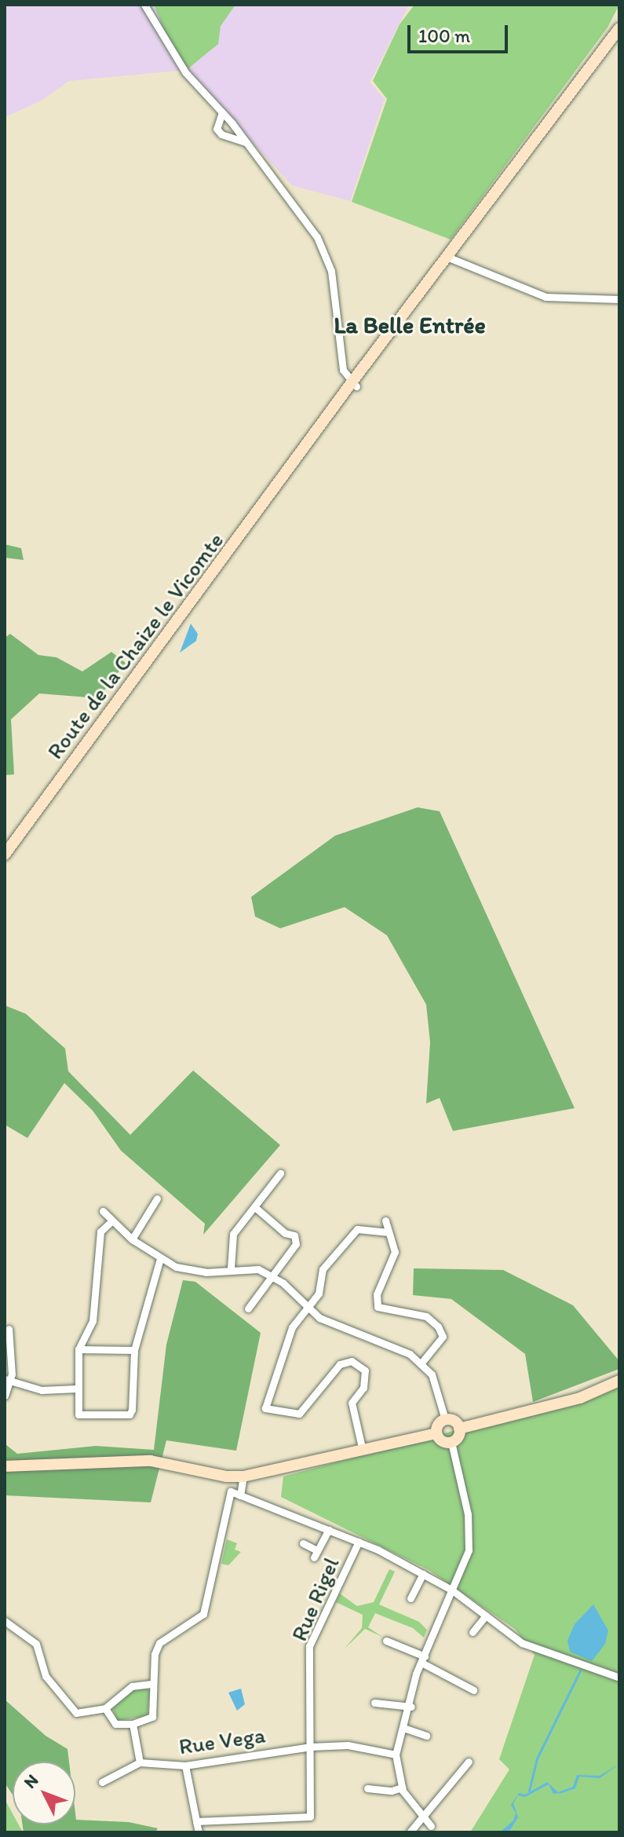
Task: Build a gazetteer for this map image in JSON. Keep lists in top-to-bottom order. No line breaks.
{"streets":{"main road":["Route de la Chaize le Vicomte"],"street":["Rue Rigel","Rue Vega"]},"crossings":[["Rue Rigel","Rue Vega"]],"districts":["La Belle Entrée"],"scale_bar":"100 m","north":"top left"}
